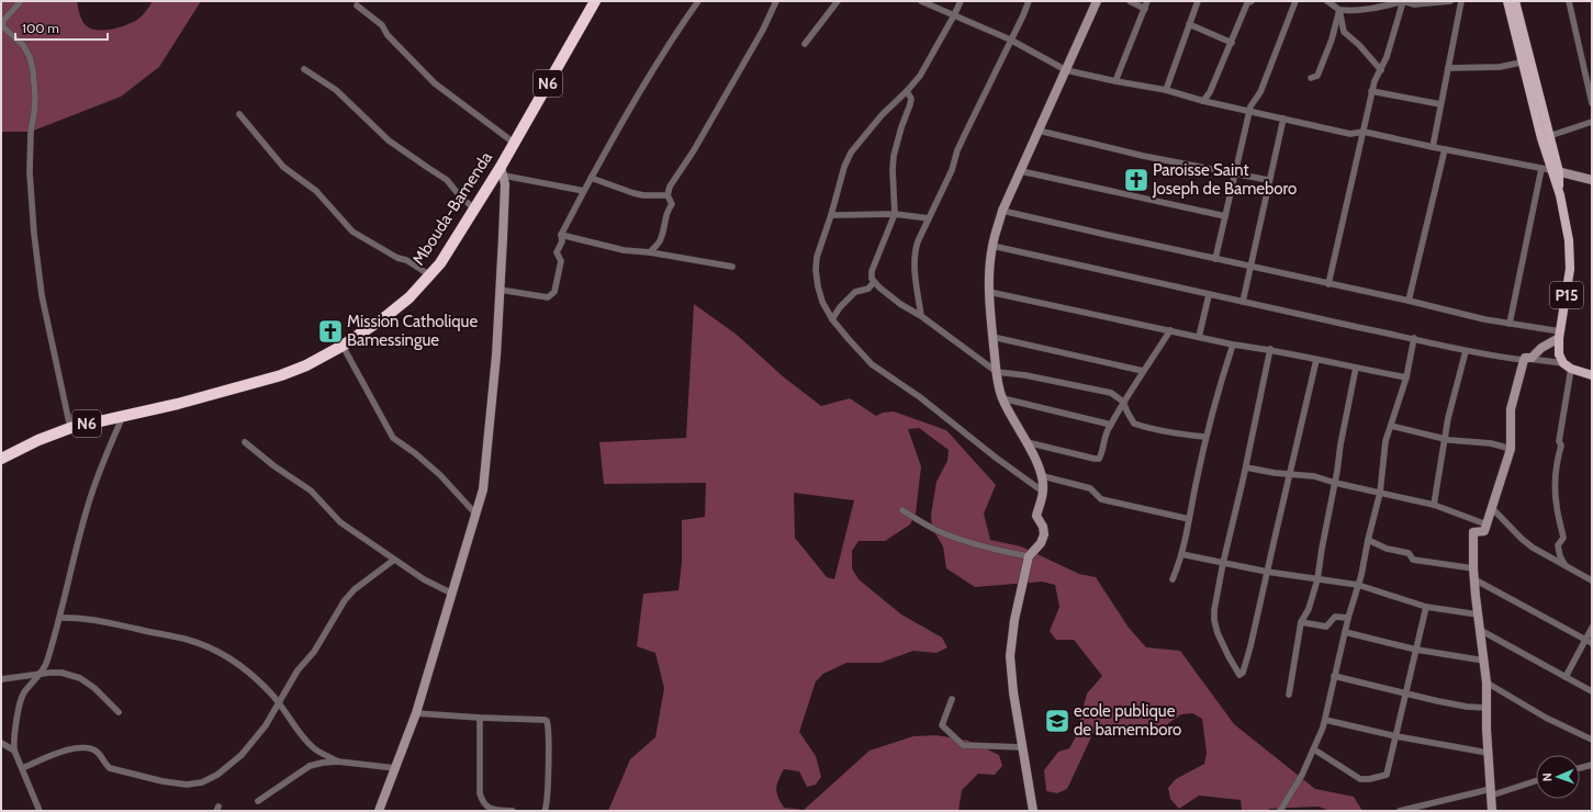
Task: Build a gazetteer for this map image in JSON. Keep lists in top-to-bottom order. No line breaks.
{"streets":{"highway":["N6","Mbouda-Bamenda"],"main road":["P15"]},"places":{"church":["Paroisse Saint Joseph de Bameboro","Mission Catholique Bamessingue"],"school or university":["ecole publique de bamemboro"]},"scale_bar":"100 m","north":"left"}
